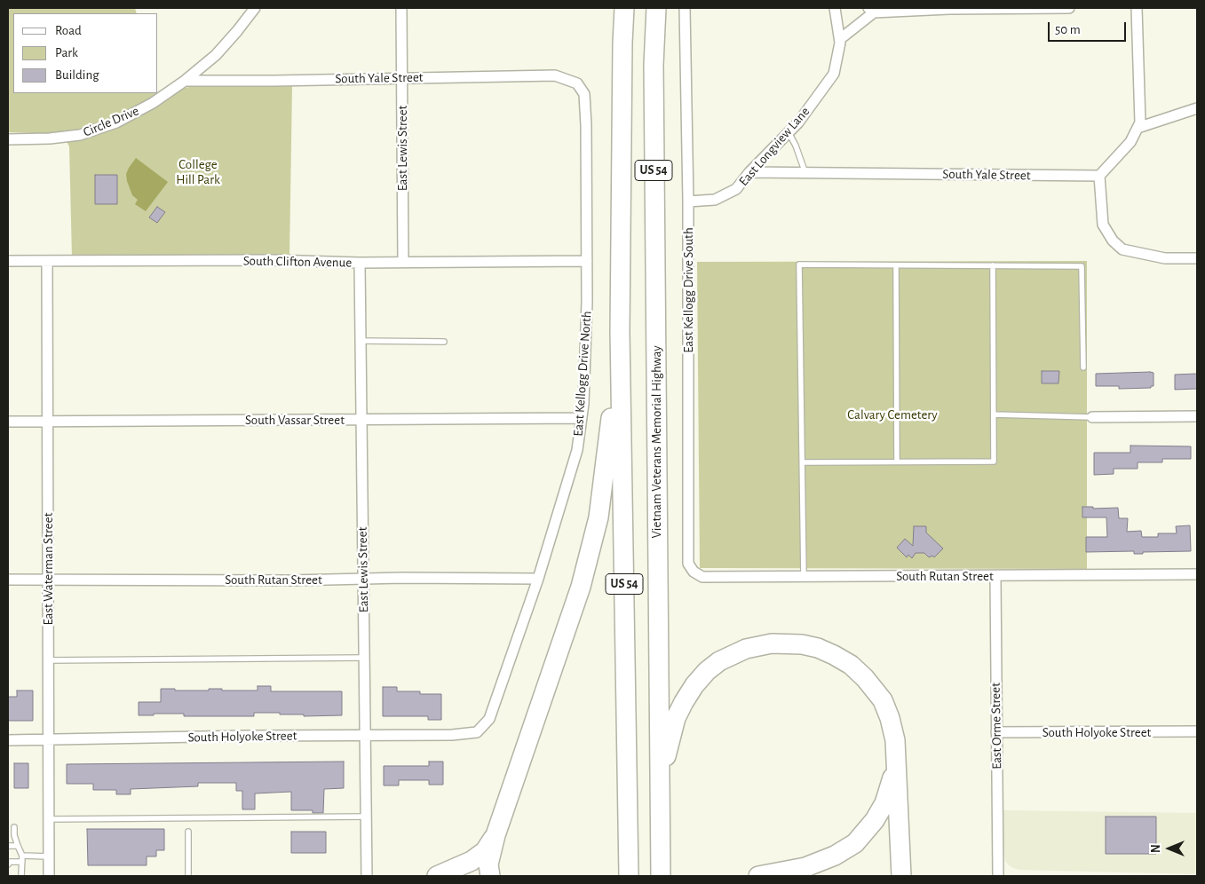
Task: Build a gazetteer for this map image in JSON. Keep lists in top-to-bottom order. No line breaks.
{"streets":{"highway":["US 54","Vietnam Veterans Memorial Highway"],"street":["South Yale Street","Circle Drive","East Longview Lane","East Lewis Street","South Clifton Avenue","East Kellogg Drive South","East Kellogg Drive North","South Vassar Street","East Waterman Street","South Rutan Street","East Orme Street","South Holyoke Street"]},"crossings":[["South Yale Street","Circle Drive"],["South Yale Street","East Longview Lane"],["South Yale Street","East Lewis Street"],["South Yale Street","East Kellogg Drive North"],["East Longview Lane","East Kellogg Drive South"],["East Lewis Street","South Clifton Avenue"],["East Lewis Street","South Vassar Street"],["East Lewis Street","South Rutan Street"],["East Lewis Street","South Holyoke Street"],["South Clifton Avenue","East Kellogg Drive North"],["South Clifton Avenue","East Waterman Street"],["East Kellogg Drive South","South Rutan Street"],["East Kellogg Drive North","South Vassar Street"],["East Kellogg Drive North","South Rutan Street"],["East Kellogg Drive North","South Holyoke Street"],["South Vassar Street","East Waterman Street"],["East Waterman Street","South Rutan Street"],["East Waterman Street","South Holyoke Street"],["South Rutan Street","East Orme Street"],["East Orme Street","South Holyoke Street"]],"parks":["College Hill Park","Calvary Cemetery"],"legend":["Road","Park","Building"],"scale_bar":"50 m","north":"left"}
